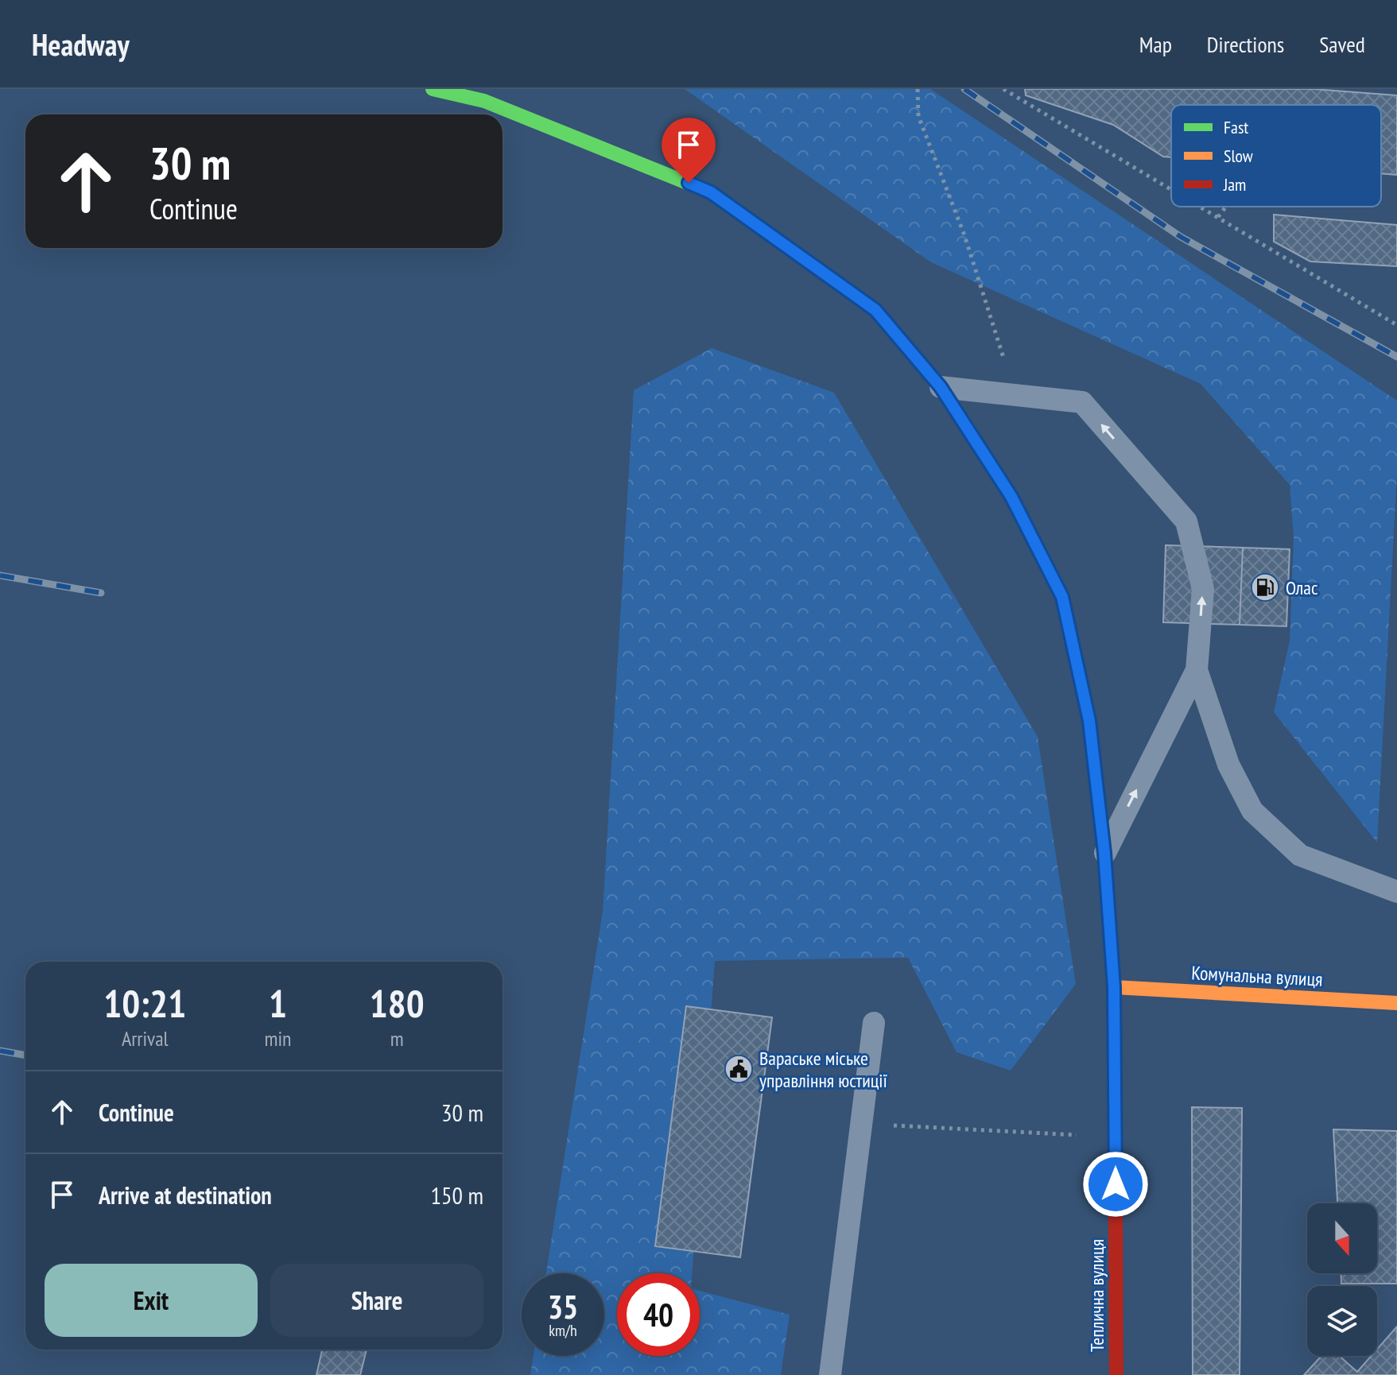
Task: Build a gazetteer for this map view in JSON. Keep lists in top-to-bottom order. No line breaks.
{"streets":{"street":["Комунальна вулиця","Теплична вулиця"]},"crossings":[["Комунальна вулиця","Теплична вулиця"]],"places":{"fuel station":["Олас"],"public building":["Вараське міське управління юстиції"]},"legend":["Fast","Slow","Jam"],"north":"bottom","page":{"header":"Headway","nav":["Map","Directions","Saved"],"turn":["30 m","Continue"],"eta":["10:21","Arrival","1","min","180","m"],"list":[{"name":"Continue","value":"30 m"},{"name":"Arrive at destination","value":"150 m"}],"buttons":["Exit","Share"],"speed":"35 km/h","limit":"40"}}
